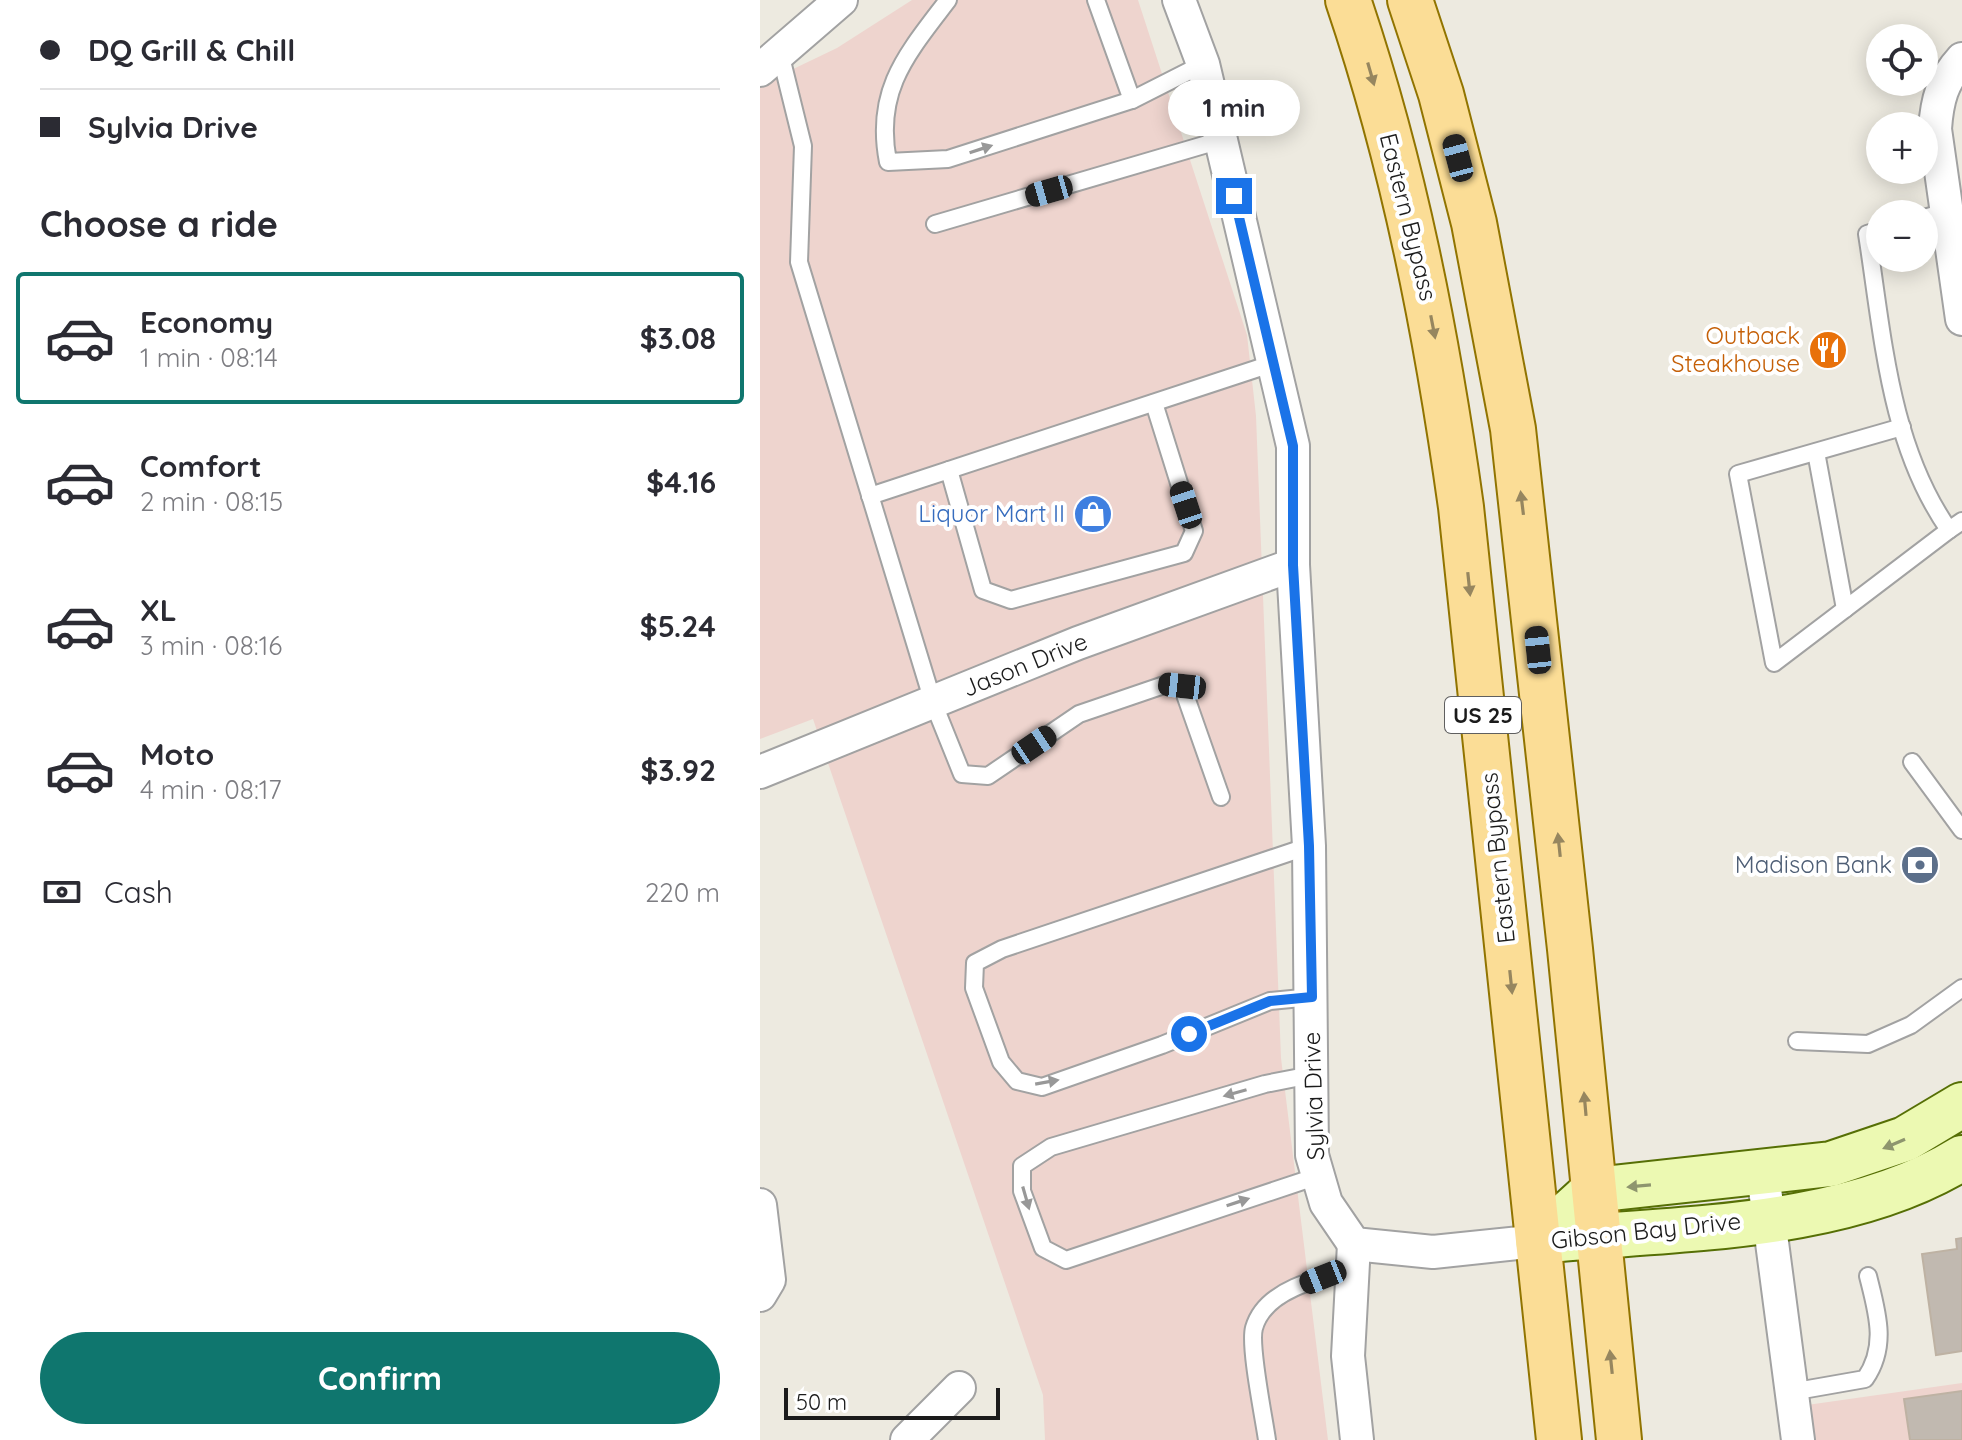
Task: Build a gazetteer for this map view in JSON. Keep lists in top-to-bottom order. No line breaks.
{"streets":{"main road":["Eastern Bypass","US 25"],"street":["Jason Drive","Sylvia Drive","Gibson Bay Drive"]},"crossings":[["Eastern Bypass","Gibson Bay Drive"],["Jason Drive","Sylvia Drive"],["US 25","Gibson Bay Drive"]],"places":{"restaurant":["Outback Steakhouse"],"shop":["Liquor Mart II"],"bank":["Madison Bank"]},"scale_bar":"50 m","page":{"banner":["DQ Grill & Chill","Sylvia Drive"],"map_buttons":["+","−"],"bubble":"1 min","heading":"Choose a ride","list":[{"name":"Economy","note":"1 min · 08:14","value":"$3.08"},{"name":"Comfort","note":"2 min · 08:15","value":"$4.16"},{"name":"XL","note":"3 min · 08:16","value":"$5.24"},{"name":"Moto","note":"4 min · 08:17","value":"$3.92"}],"pay":["Cash","220 m"],"buttons":"Confirm","scale":"50 m"}}
